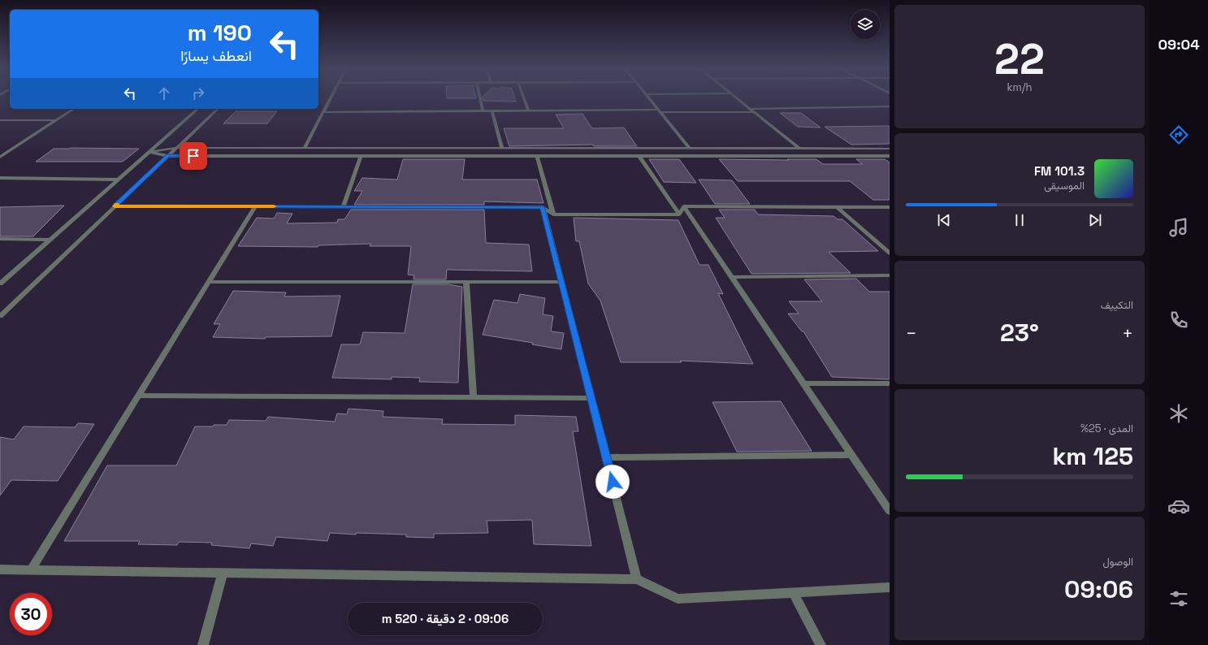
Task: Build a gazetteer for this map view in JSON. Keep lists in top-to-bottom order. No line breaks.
{"page":{"tabs":"09:04","tile":[["22","km/h"],"التكييف",["المدى · 25%","125 km"],["الوصول","09:06"]],"turn":["190 m","انعطف يسارًا"],"song":["101.3 FM","الموسيقى"],"heat":["−","23°","+"],"limit":"30","trip":"09:06 · 2 دقيقة · 520 m"}}
